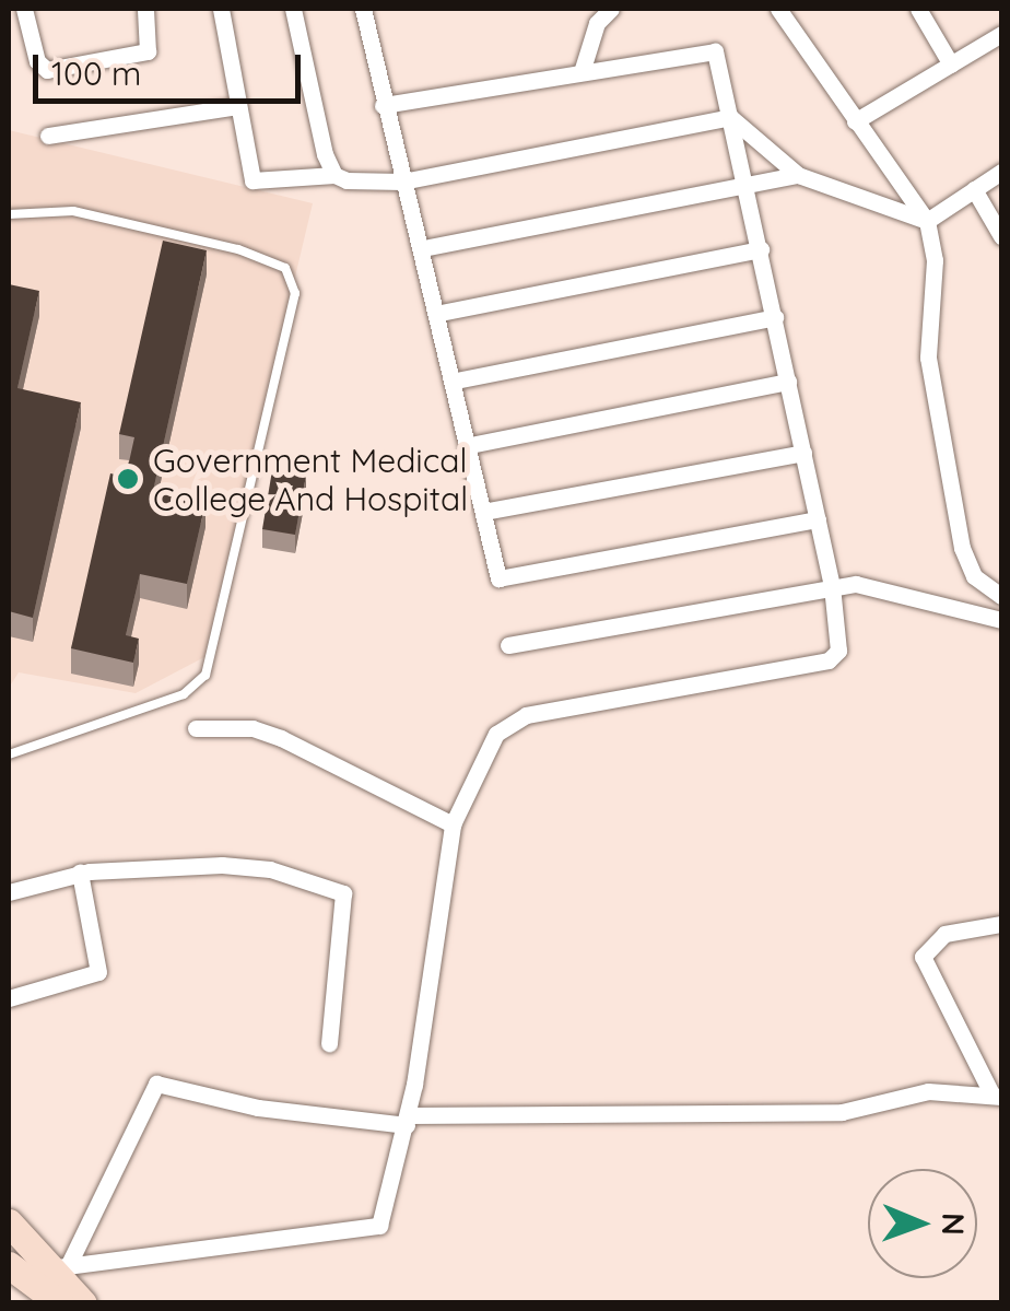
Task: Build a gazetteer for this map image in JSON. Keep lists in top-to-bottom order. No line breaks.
{"places":["Government Medical College And Hospital"],"scale_bar":"100 m","north":"right"}
